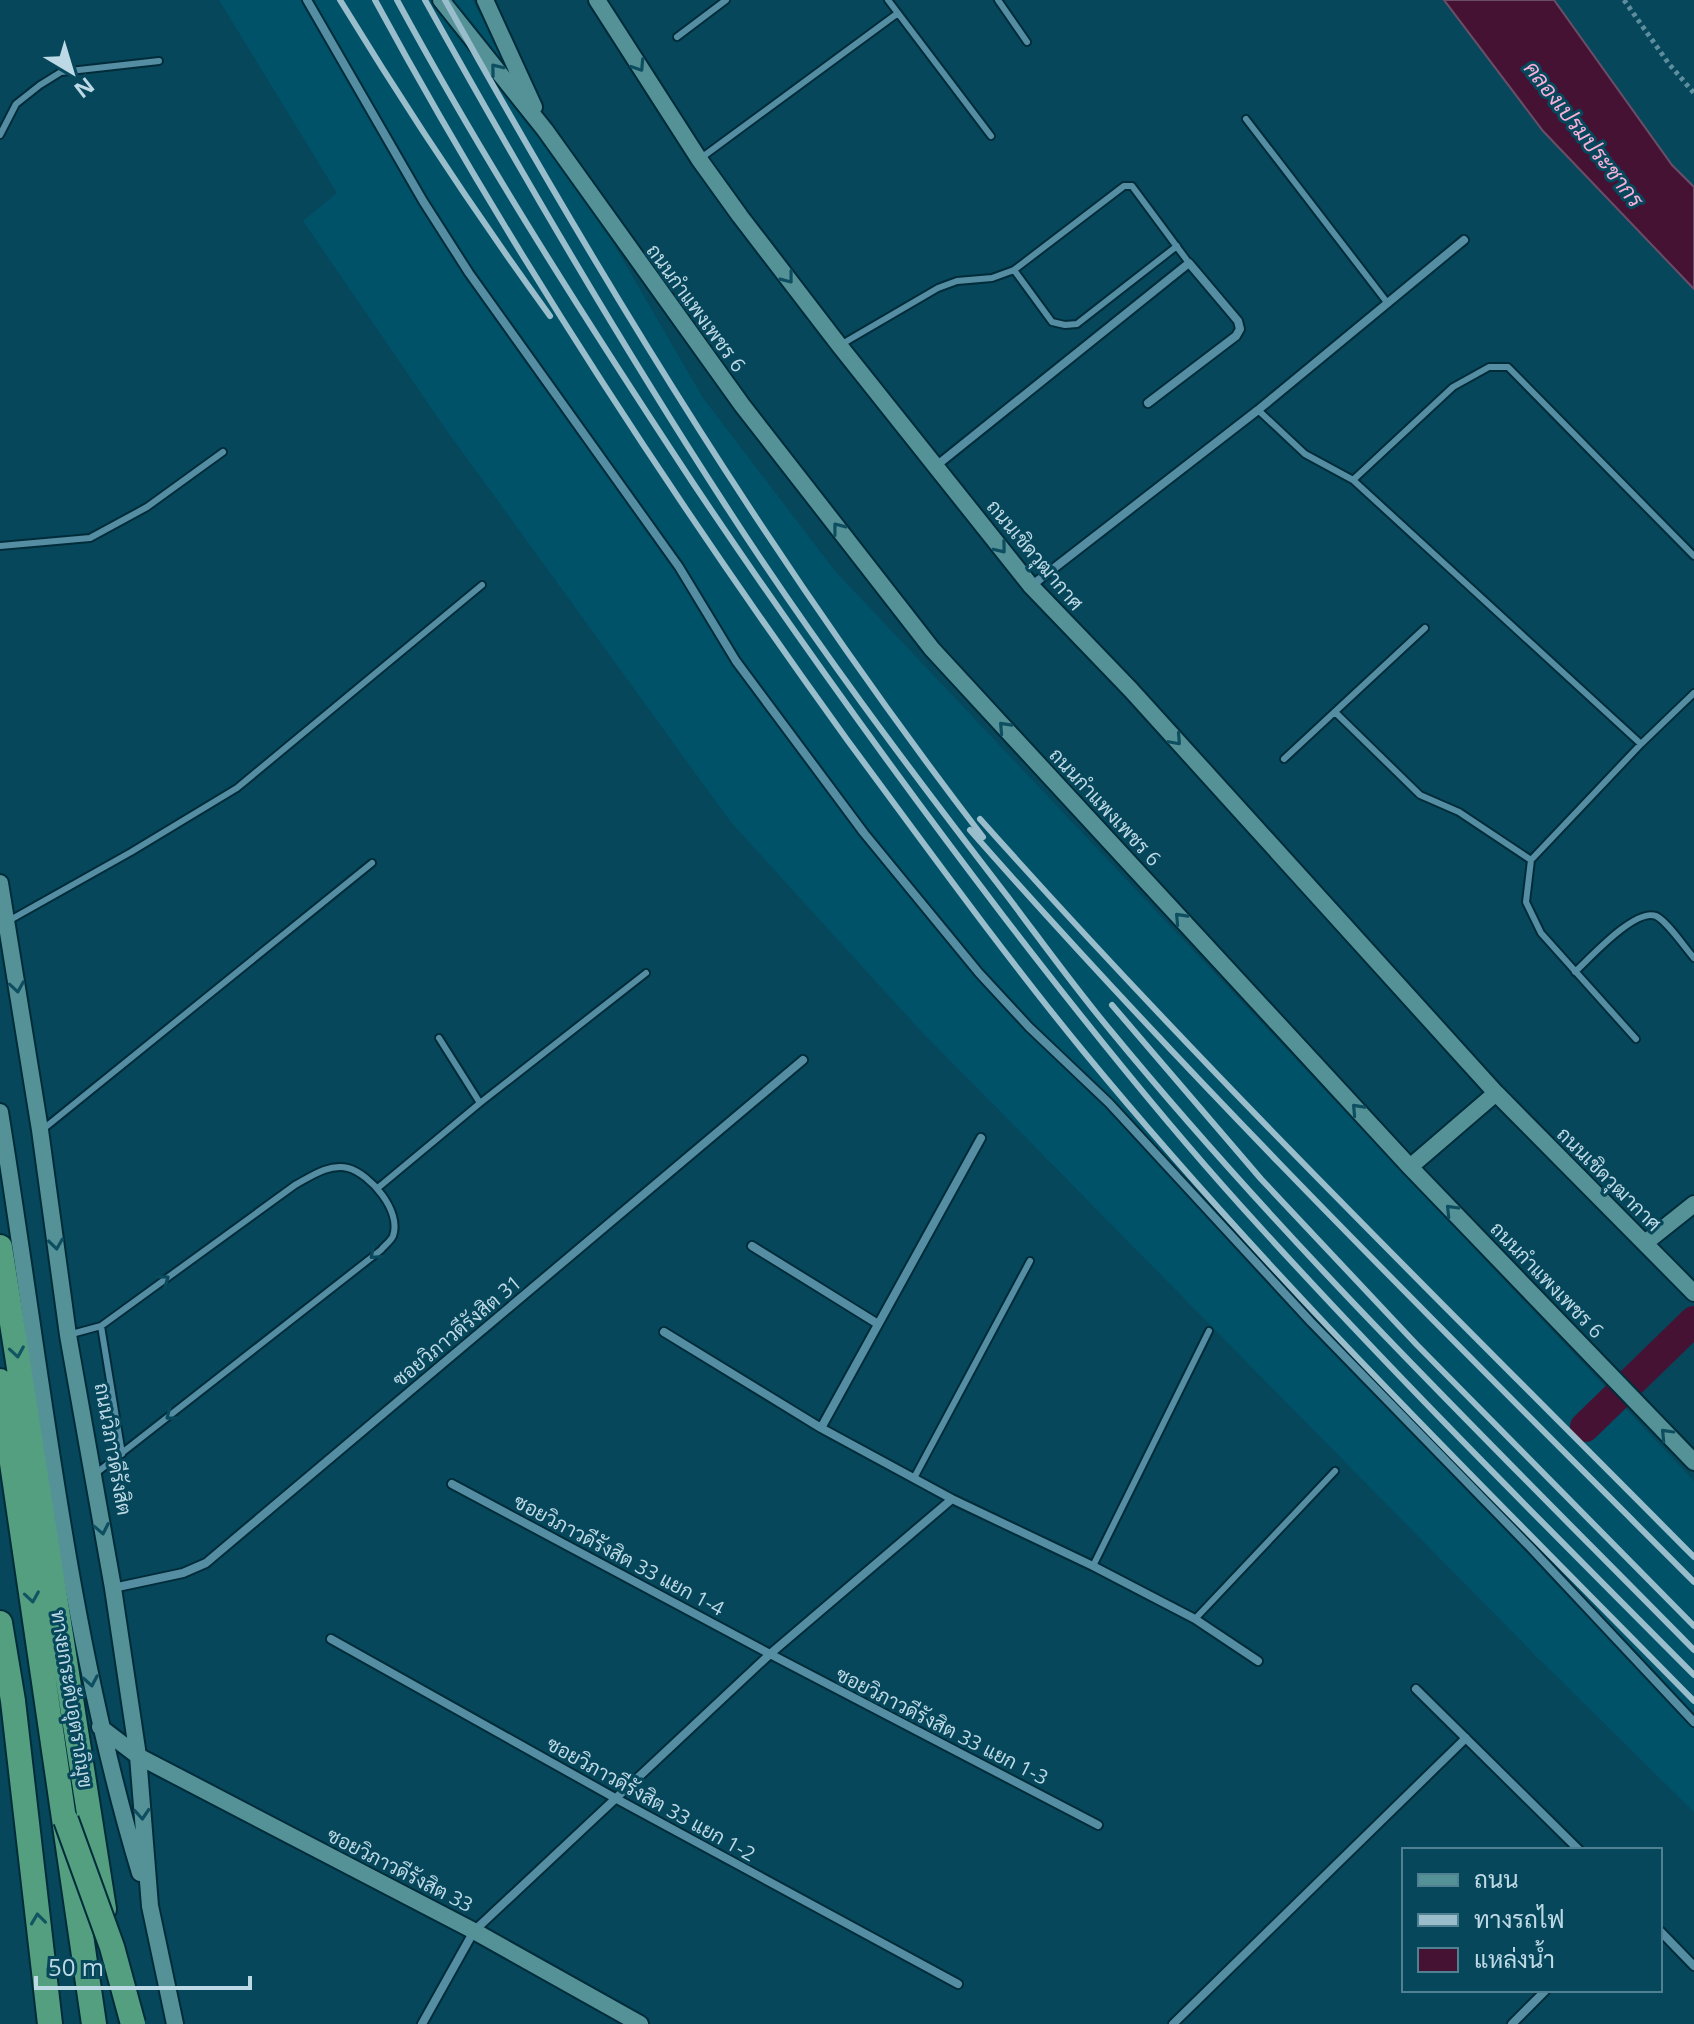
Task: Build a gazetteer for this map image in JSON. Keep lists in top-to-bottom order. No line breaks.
{"streets":{"highway":["ทางยกระดับอุตราภิมุข"],"main road":["ถนนกำแพงเพชร 6","ถนนเชิดวุฒากาศ","ถนนวิภาวดีรังสิต","ซอยวิภาวดีรังสิต 33"],"street":["ซอยวิภาวดีรังสิต 31","ซอยวิภาวดีรังสิต 33 แยก 1-4","ซอยวิภาวดีรังสิต 33 แยก 1-3","ซอยวิภาวดีรังสิต 33 แยก 1-2"]},"crossings":[["ซอยวิภาวดีรังสิต 31","ถนนวิภาวดีรังสิต"],["ถนนวิภาวดีรังสิต","ซอยวิภาวดีรังสิต 33"],["ซอยวิภาวดีรังสิต 33 แยก 1-4","ซอยวิภาวดีรังสิต 33 แยก 1-3"]],"one_way":["ถนนกำแพงเพชร 6","ถนนเชิดวุฒากาศ"],"water":["คลองเปรมประชากร"],"legend":["ถนน","ทางรถไฟ","แหล่งน้ำ"],"scale_bar":"50 m","north":"bottom right"}
